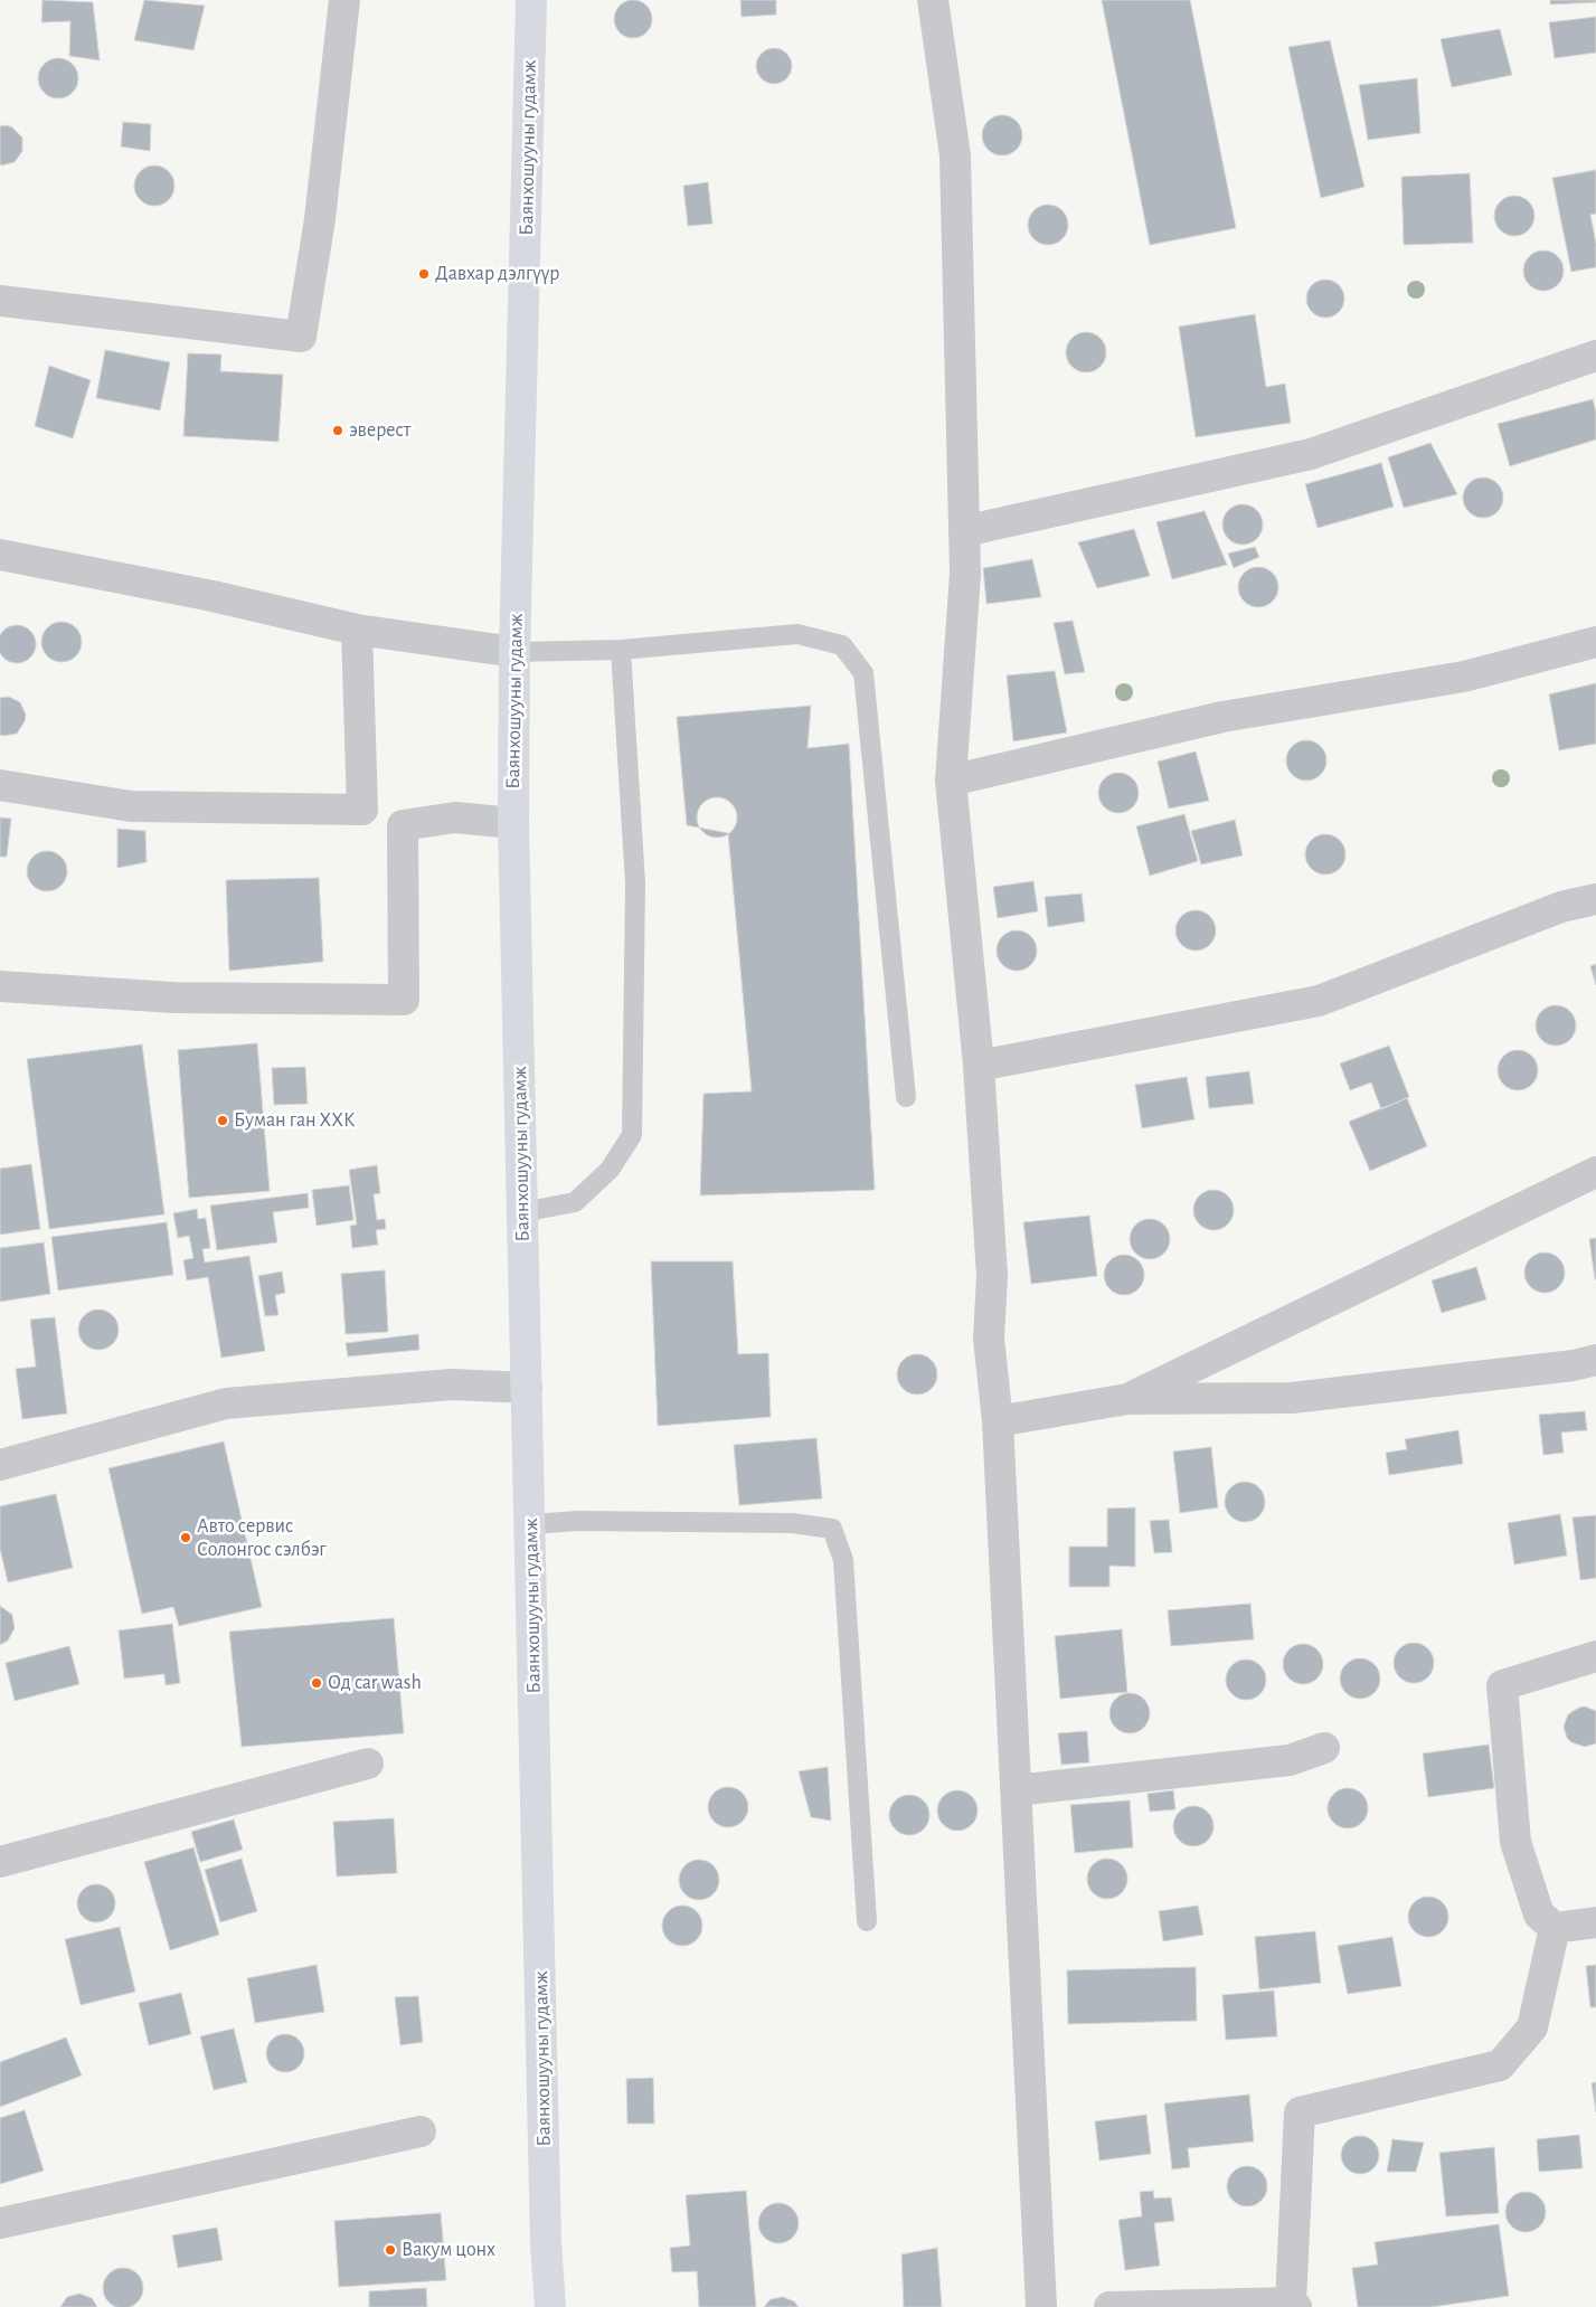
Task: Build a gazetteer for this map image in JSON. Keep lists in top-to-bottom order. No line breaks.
{"streets":{"main road":["Баянхошууны гудамж"]},"places":["Давхар дэлгүүр","эверест","Буман ган ХХК","Авто сервис Солонгос сэлбэг","Од car wash","Вакум цонх"]}
